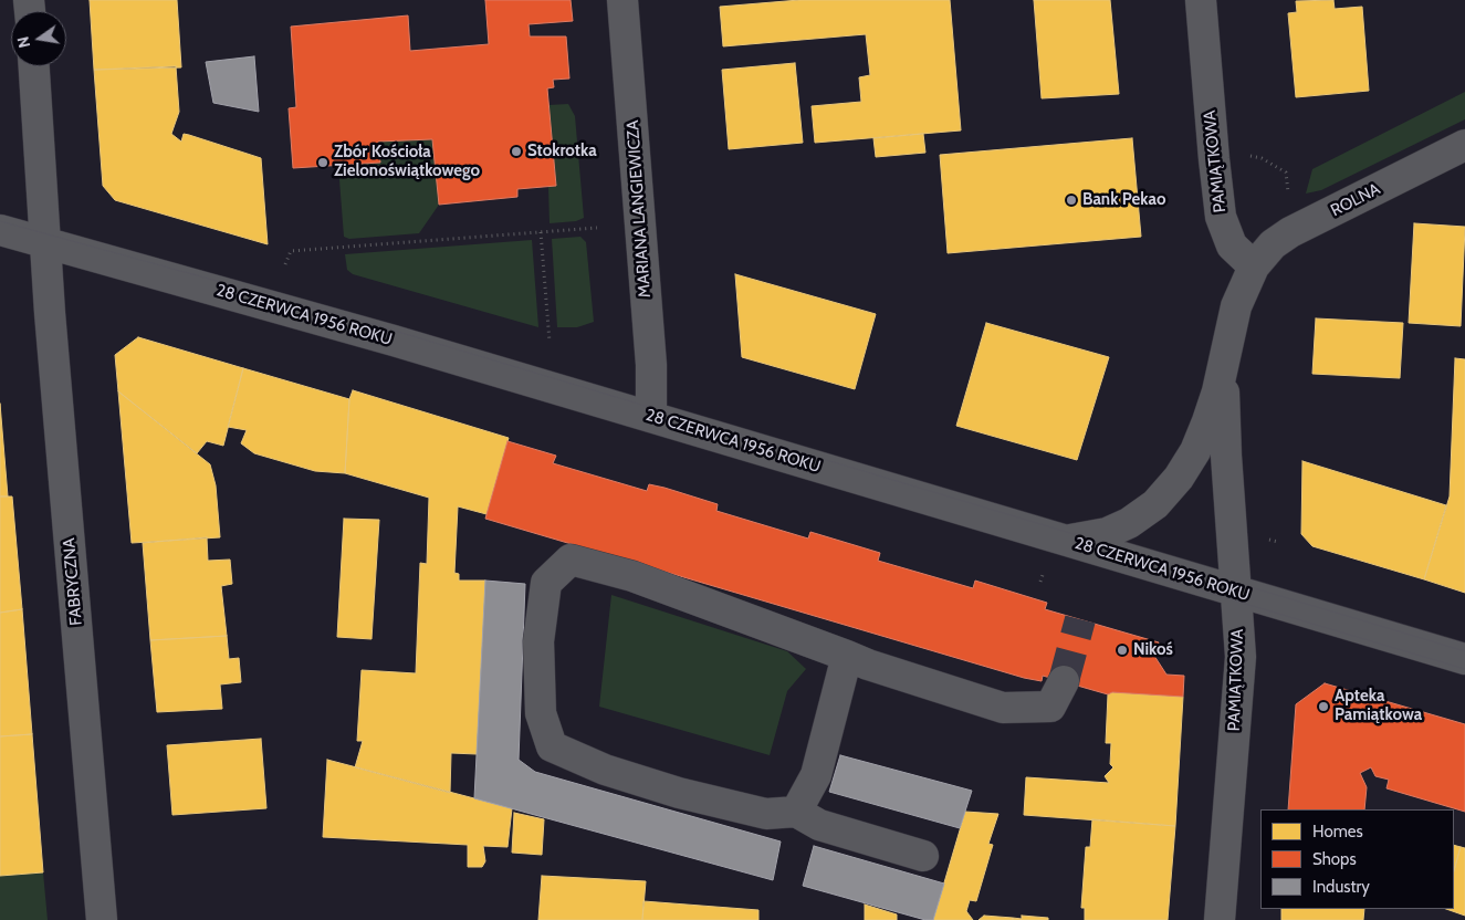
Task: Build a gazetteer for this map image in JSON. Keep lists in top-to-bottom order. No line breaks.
{"streets":{"street":["PAMIĄTKOWA","ROLNA","MARIANA LANGIEWICZA","28 CZERWCA 1956 ROKU","FABRYCZNA"]},"crossings":[["PAMIĄTKOWA","ROLNA"],["PAMIĄTKOWA","28 CZERWCA 1956 ROKU"],["MARIANA LANGIEWICZA","28 CZERWCA 1956 ROKU"],["28 CZERWCA 1956 ROKU","FABRYCZNA"]],"places":["Stokrotka","Zbór Kościoła Zielonoświątkowego","Bank Pekao","Nikoś","Apteka Pamiątkowa"],"legend":["Homes","Shops","Industry"],"north":"left"}
